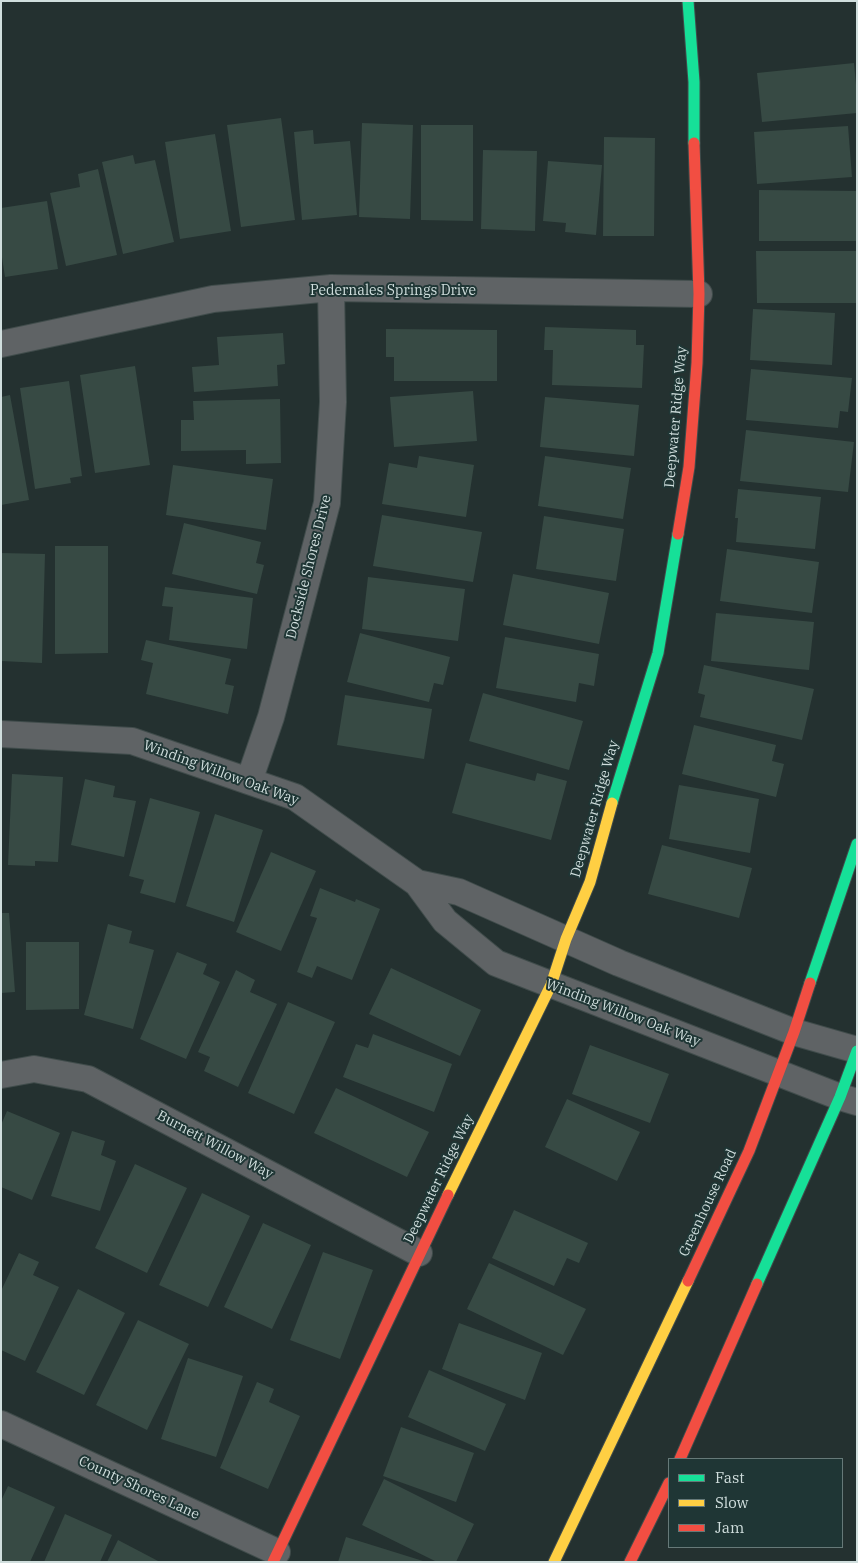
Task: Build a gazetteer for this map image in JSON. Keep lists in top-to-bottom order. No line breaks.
{"streets":{"street":["Pedernales Springs Drive","Deepwater Ridge Way","Dockside Shores Drive","Winding Willow Oak Way","Burnett Willow Way","Greenhouse Road","County Shores Lane"]},"crossings":[["Pedernales Springs Drive","Deepwater Ridge Way"],["Pedernales Springs Drive","Dockside Shores Drive"],["Deepwater Ridge Way","Winding Willow Oak Way"],["Deepwater Ridge Way","Burnett Willow Way"],["Deepwater Ridge Way","County Shores Lane"],["Dockside Shores Drive","Winding Willow Oak Way"],["Winding Willow Oak Way","Greenhouse Road"]],"legend":["Fast","Slow","Jam"]}
